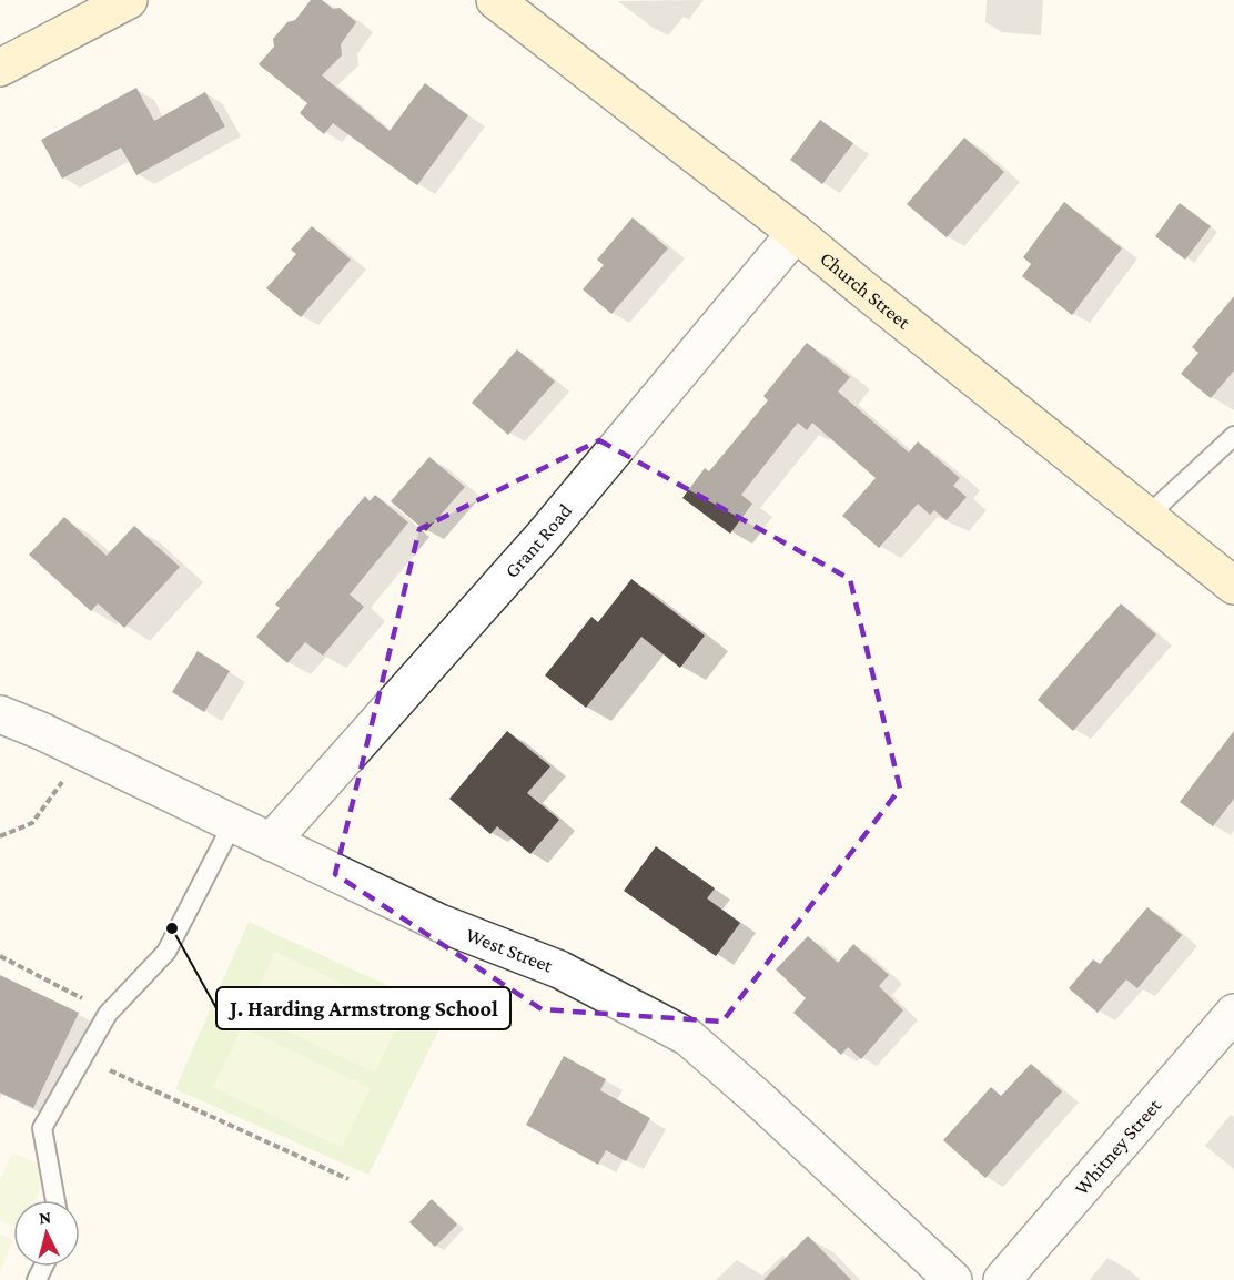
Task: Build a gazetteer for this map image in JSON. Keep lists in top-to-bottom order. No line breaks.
{"streets":{"street":["Church Street","Grant Road","West Street","Whitney Street"]},"crossings":[["Church Street","Grant Road"],["Grant Road","West Street"]],"places":["J. Harding Armstrong School"],"north":"top"}
